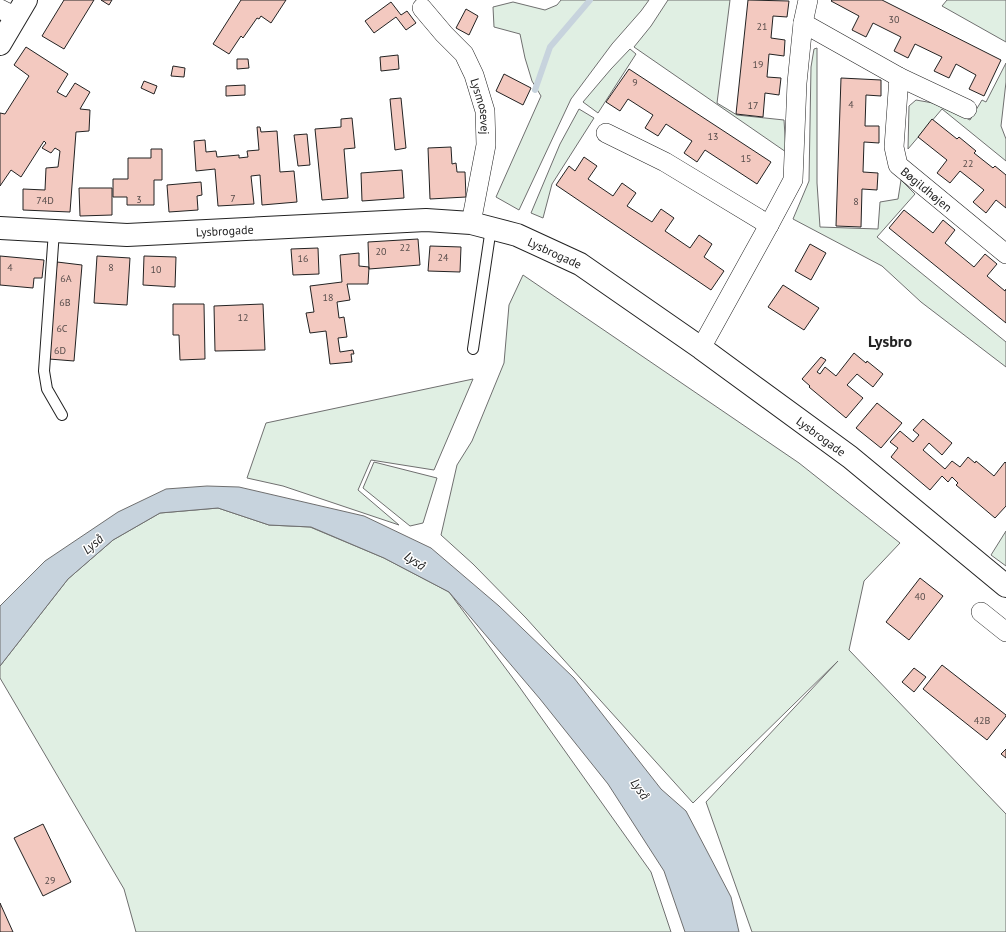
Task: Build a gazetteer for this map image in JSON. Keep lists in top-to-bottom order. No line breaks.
{"streets":{"street":["Lysmosevej","Bøgildhøjen","Lysbrogade"]},"crossings":[["Lysmosevej","Lysbrogade"]],"districts":["Lysbro"],"water":["Lyså"],"house_numbers":["30","21","19","9","4","17","13","15","22","7","3","74D","8","22","20","24","16","4","8","10","6A","18","6B","12","6C","6D","40","42B","29"]}
